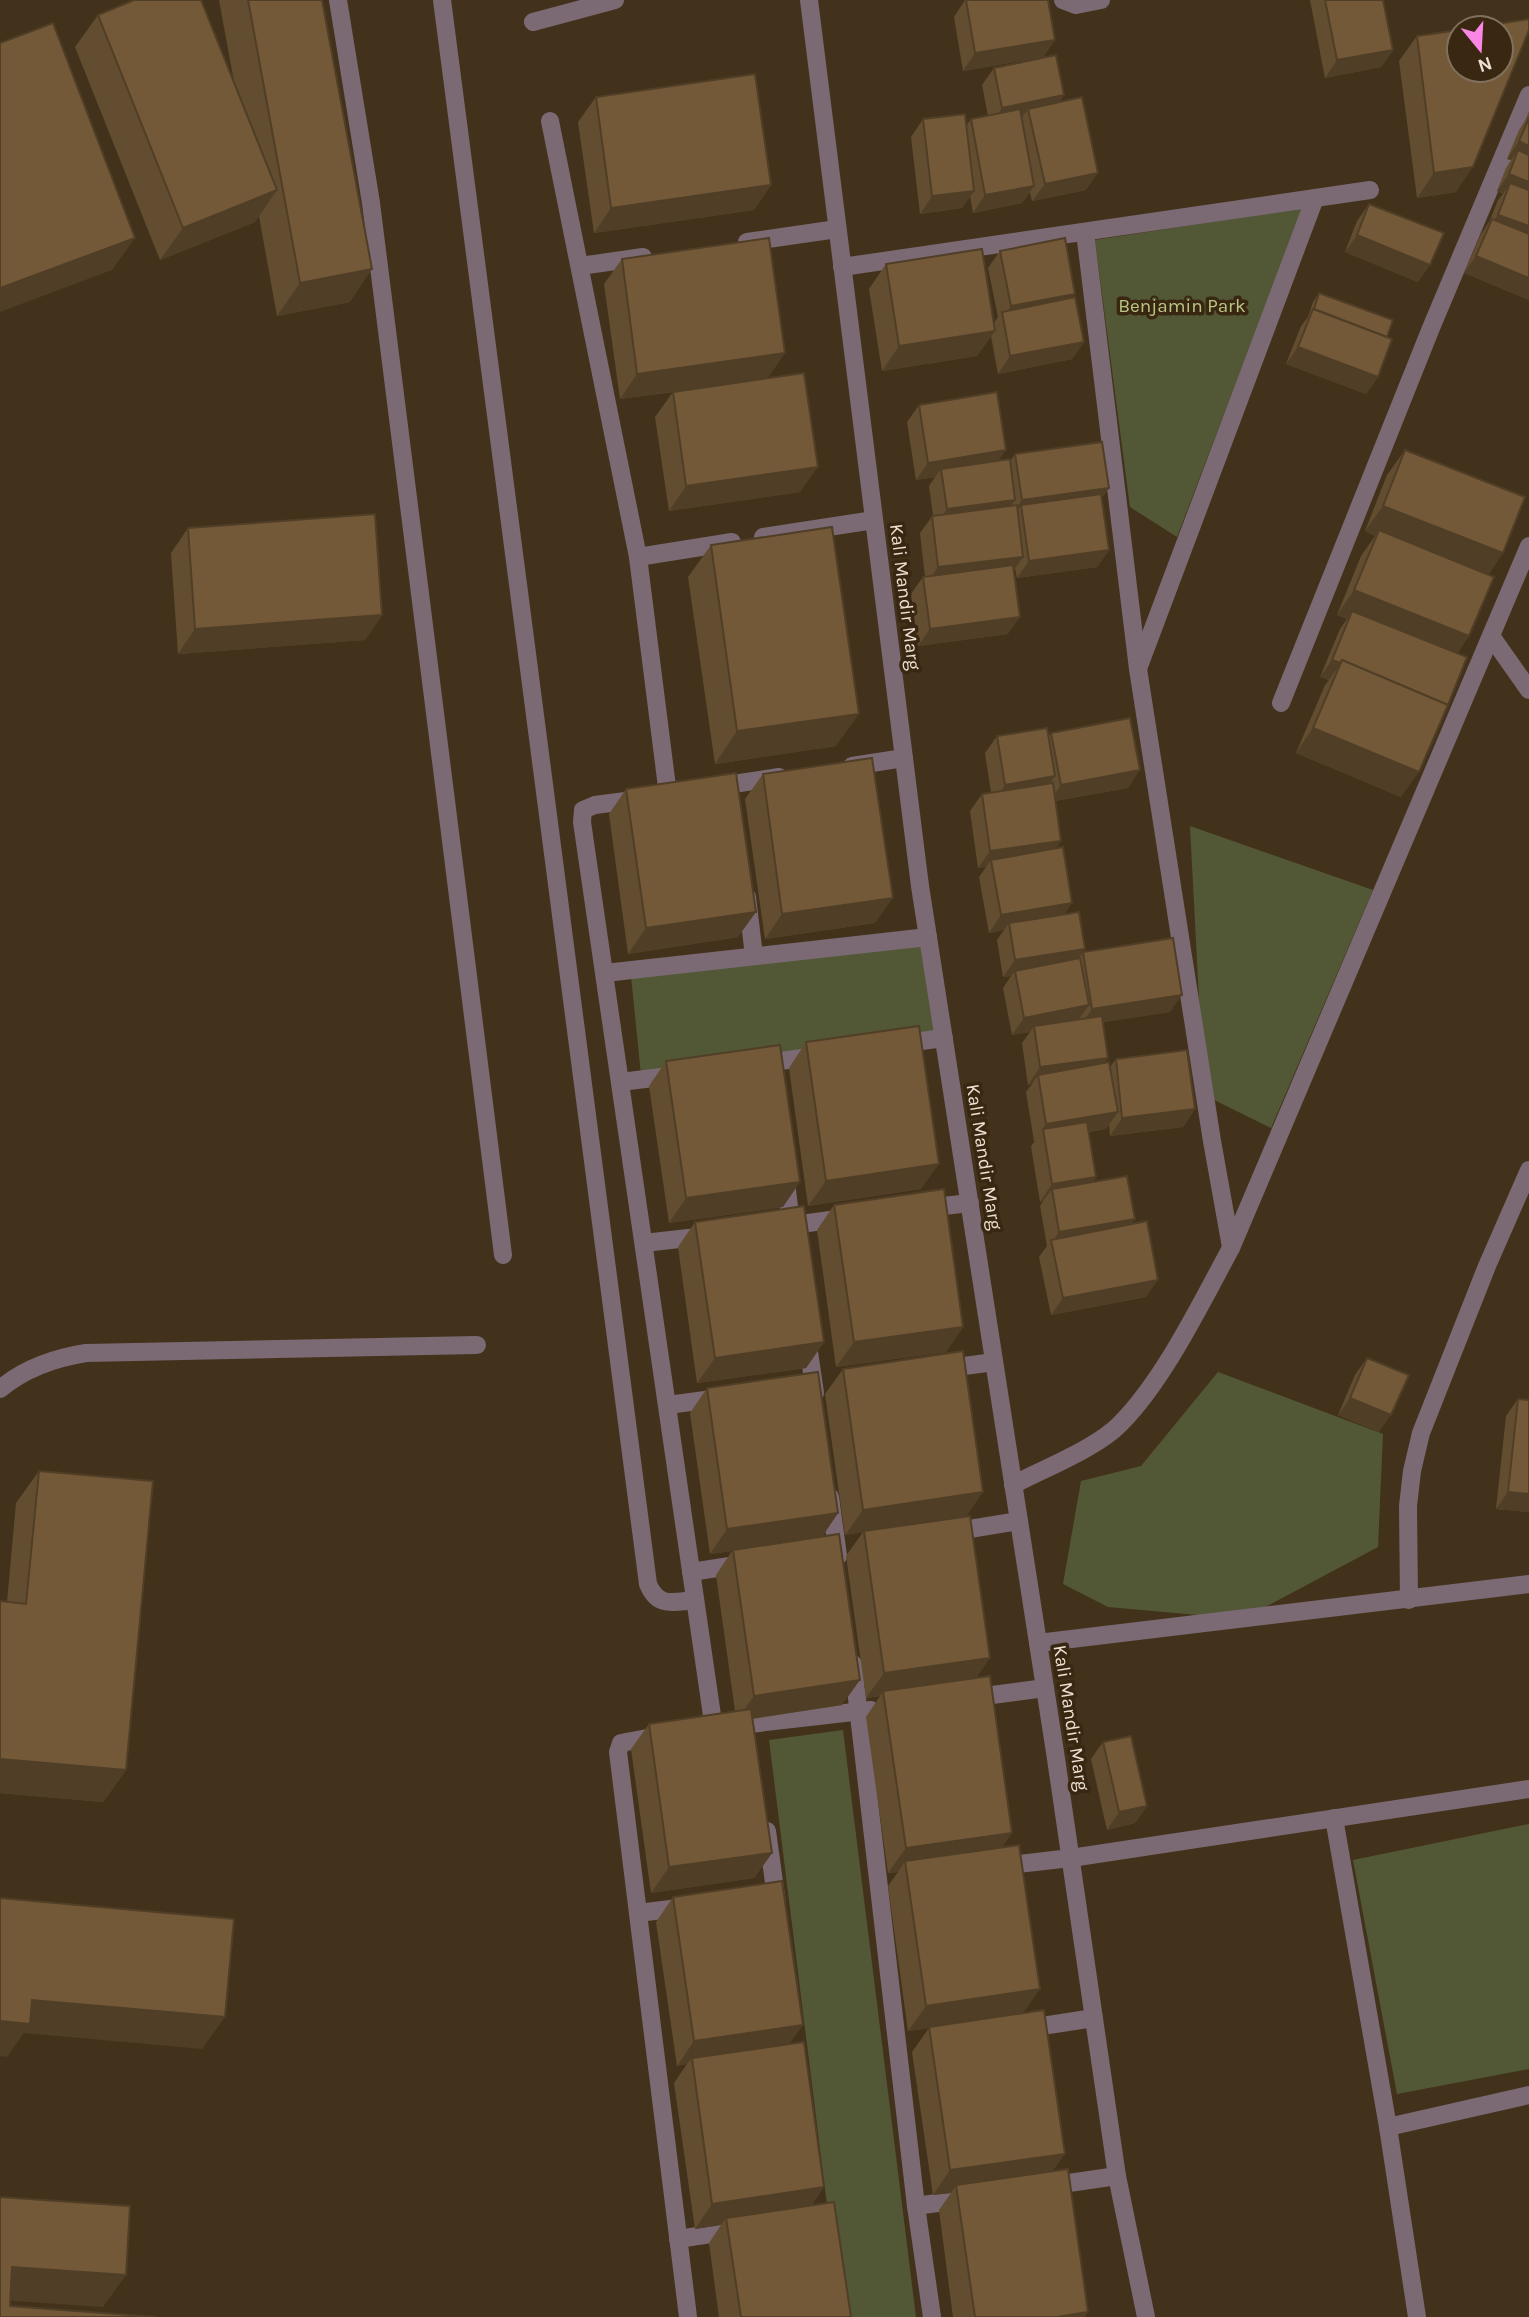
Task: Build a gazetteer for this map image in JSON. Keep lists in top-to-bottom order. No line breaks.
{"streets":{"street":["Kali Mandir Marg"]},"parks":["Benjamin Park"],"north":"bottom"}
